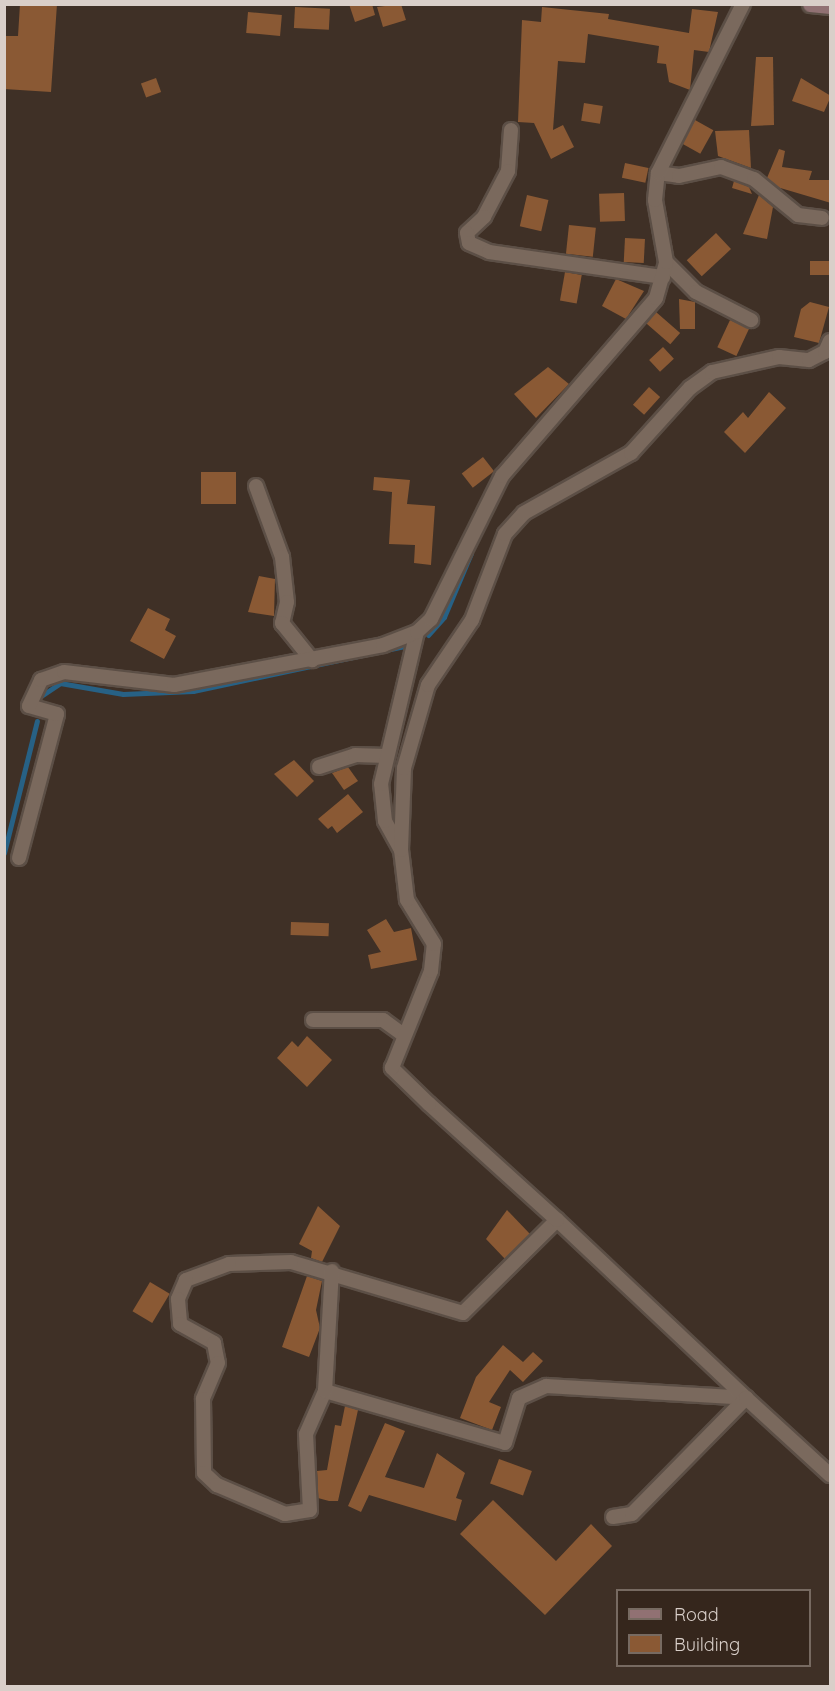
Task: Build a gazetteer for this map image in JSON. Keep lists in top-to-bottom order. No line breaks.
{"legend":["Road","Building"]}
